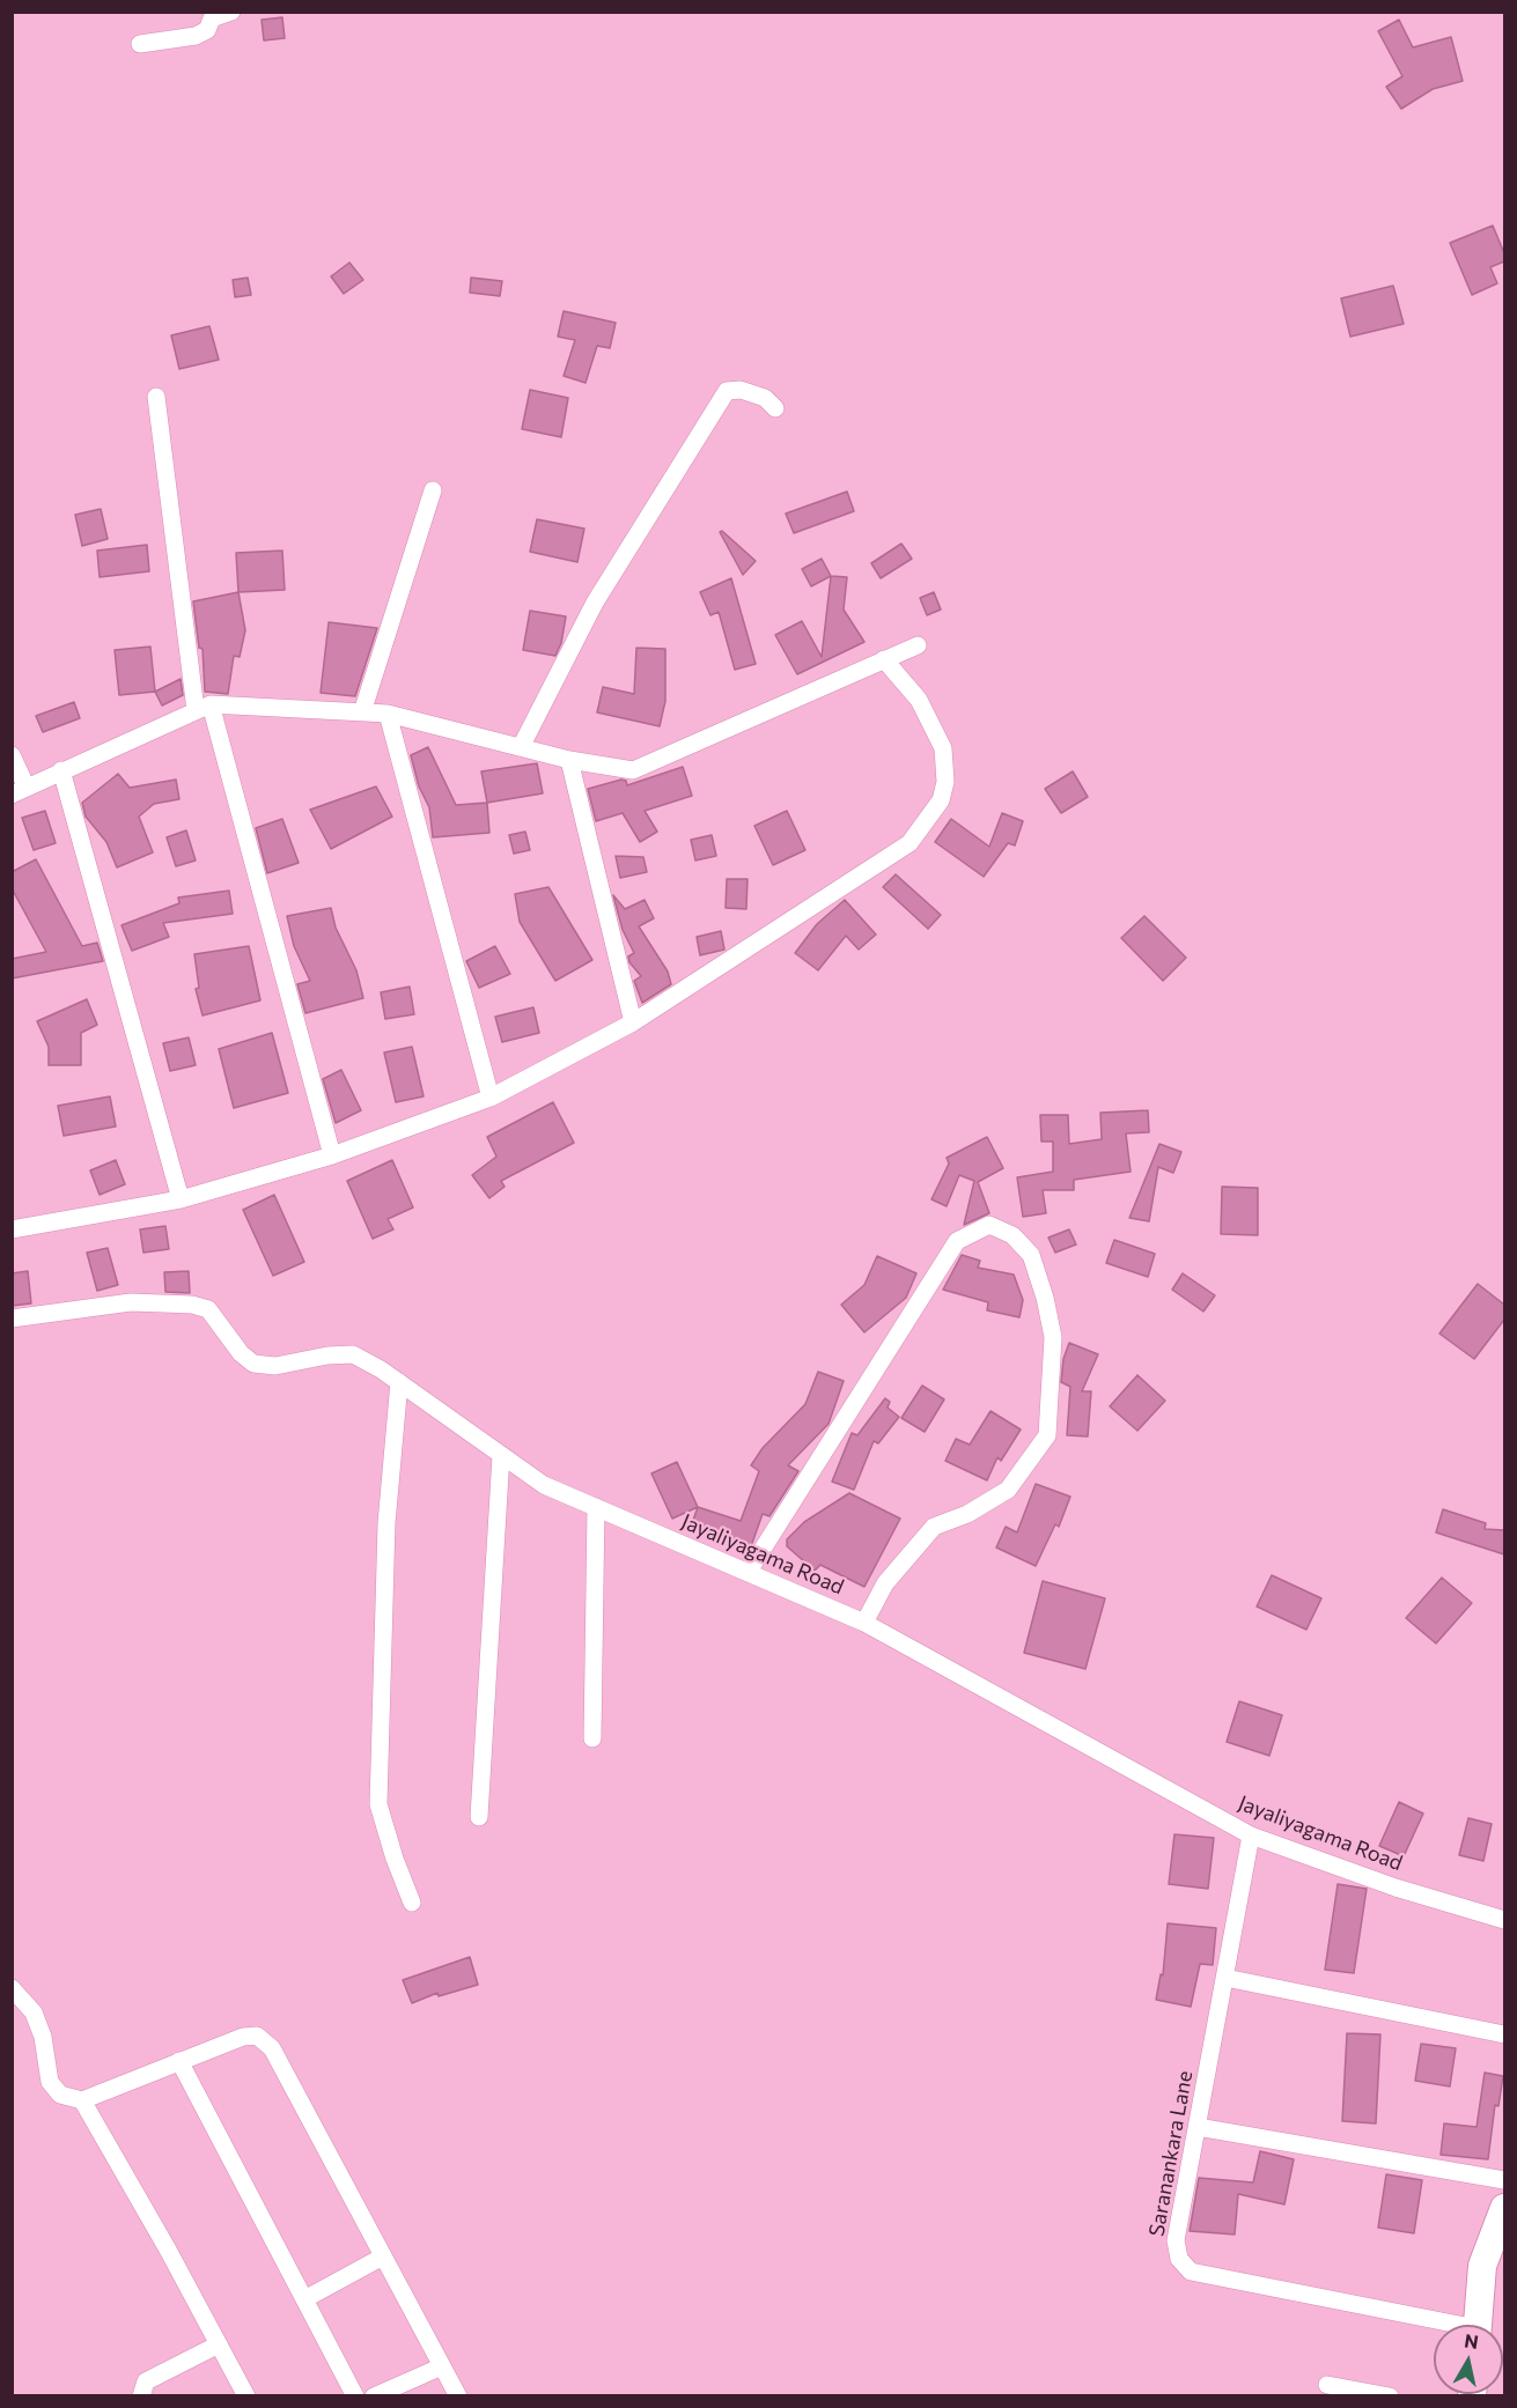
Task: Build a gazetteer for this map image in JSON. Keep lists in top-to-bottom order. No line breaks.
{"streets":{"street":["Jayaliyagama Road","Saranankara Lane"]},"crossings":[["Jayaliyagama Road","Saranankara Lane"]],"north":"top"}
